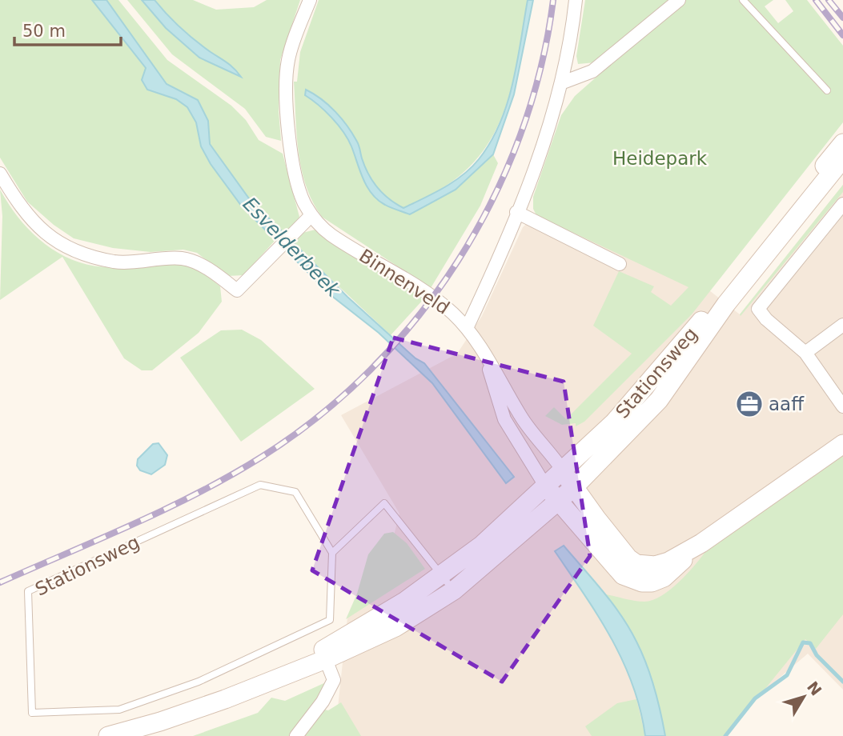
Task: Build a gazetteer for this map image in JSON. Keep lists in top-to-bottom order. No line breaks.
{"streets":{"main road":["Stationsweg"],"street":["Binnenveld"]},"crossings":[["Binnenveld","Stationsweg"]],"water":["Esvelderbeek"],"parks":["Heidepark"],"places":{"office":["aaff"]},"scale_bar":"50 m","north":"top right"}
